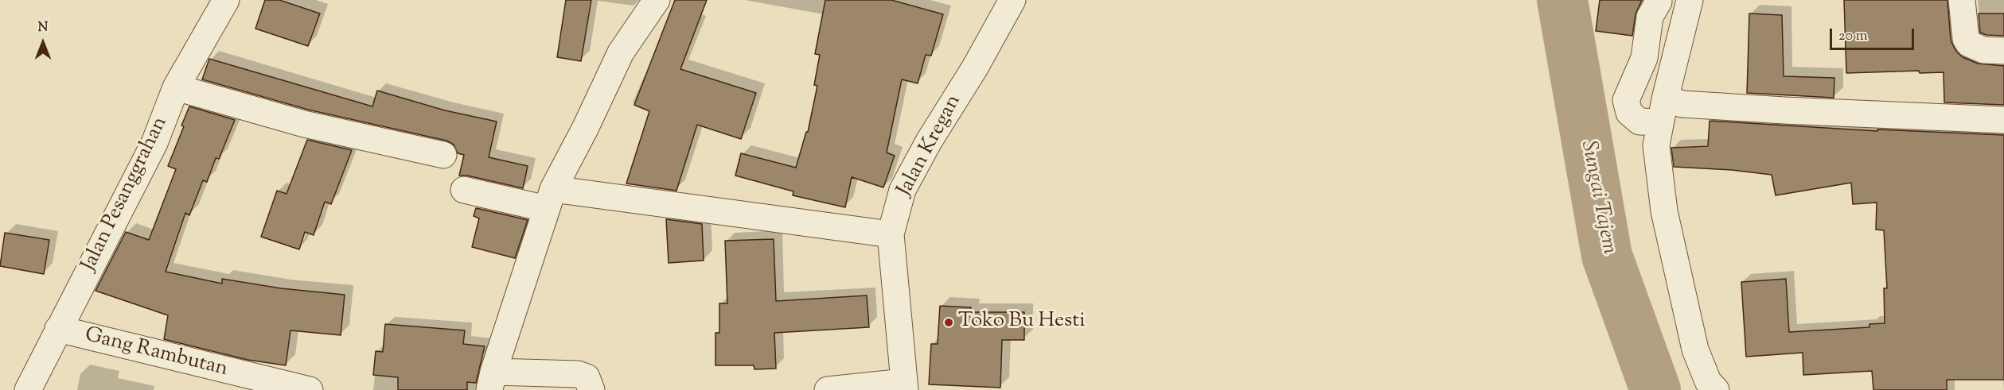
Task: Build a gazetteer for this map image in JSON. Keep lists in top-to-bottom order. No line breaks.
{"streets":{"street":["Jalan Kregan","Jalan Pesanggrahan","Gang Rambutan"]},"crossings":[["Jalan Pesanggrahan","Gang Rambutan"]],"water":["Sungai Tajem"],"places":["Toko Bu Hesti"],"scale_bar":"20 m","north":"top"}
